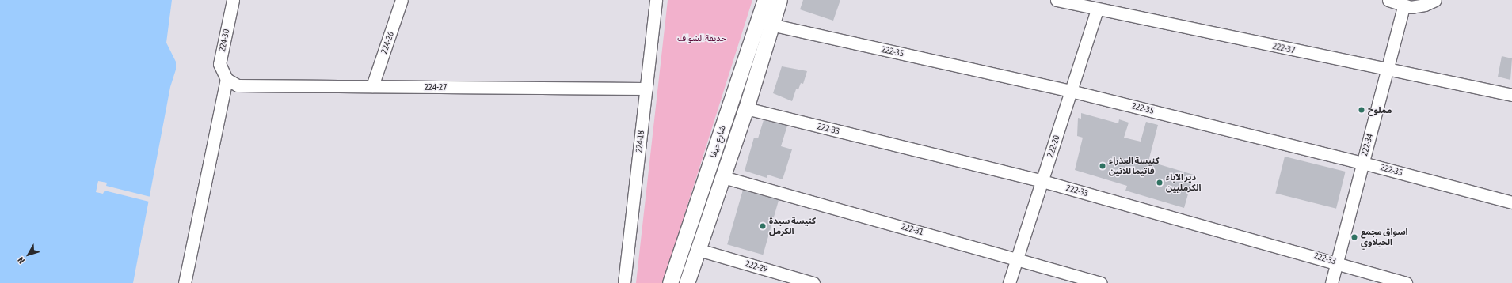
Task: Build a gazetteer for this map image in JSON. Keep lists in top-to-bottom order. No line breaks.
{"streets":{"main road":["شارع حيفا"],"street":["224-30","224-26","222-37","222-35","224-27","222-33","224-18","222-34","222-20","222-31","222-29"]},"crossings":[["224-30","224-27"],["224-26","224-27"],["222-37","222-34"],["222-37","222-20"],["222-35","شارع حيفا"],["222-35","222-34"],["222-35","222-20"],["224-27","224-18"],["222-33","شارع حيفا"],["222-33","222-34"],["222-33","222-20"],["شارع حيفا","222-31"],["شارع حيفا","222-29"],["222-20","222-31"]],"parks":["حديقة الشواف"],"places":["مملوح","كنيسة العذراء فاتيما للاتين","دير الآباء الكرمليين","كنيسة سيدة الكرمل","اسواق مجمع الجيلاوي"],"north":"bottom left"}
